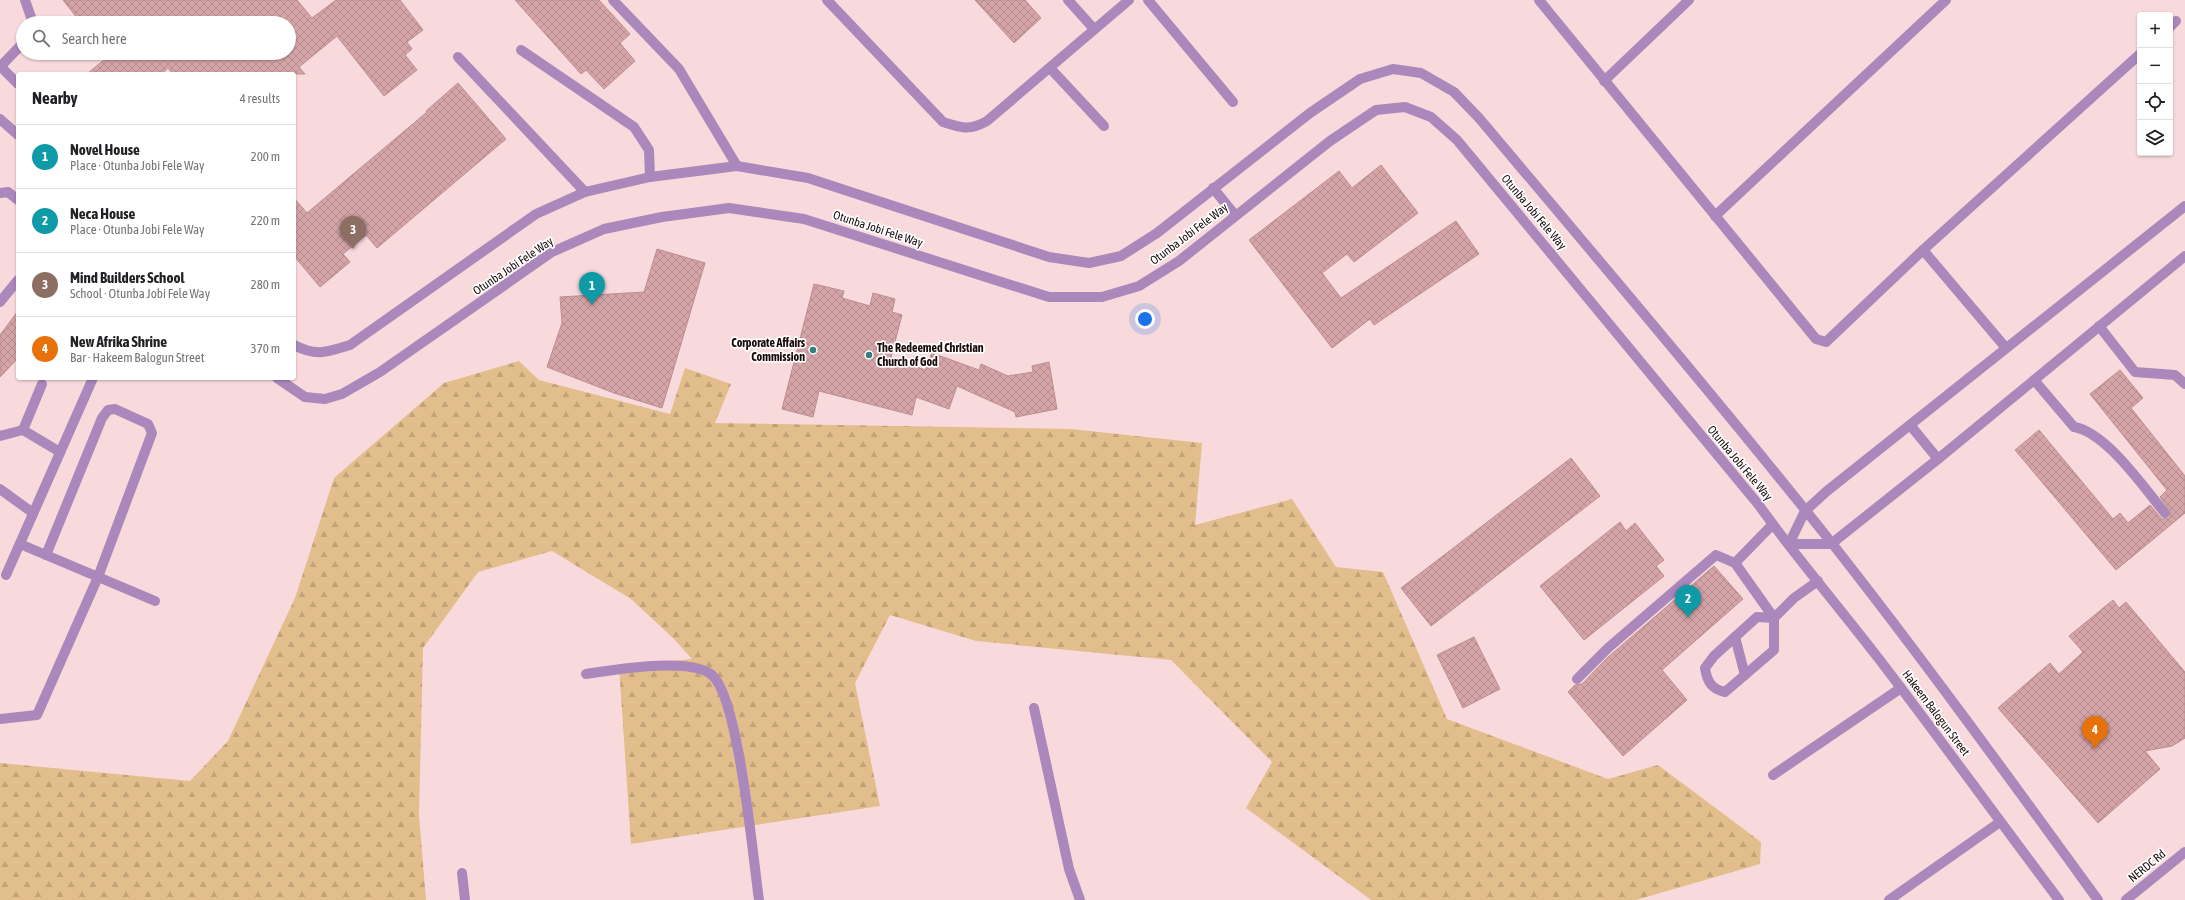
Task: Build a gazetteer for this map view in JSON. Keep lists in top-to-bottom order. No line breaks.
{"streets":{"street":["Otunba Jobi Fele Way","Hakeem Balogun Street","NERDC Rd"]},"crossings":[["Otunba Jobi Fele Way","Hakeem Balogun Street"]],"places":["Corporate Affairs Commission","The Redeemed Christian Church of God"],"page":{"map_buttons":["+","−"],"search":"Search here","heading":["Nearby","4 results"],"list":[{"mark":"1","name":"Novel House","note":"Place · Otunba Jobi Fele Way","value":"200 m"},{"mark":"2","name":"Neca House","note":"Place · Otunba Jobi Fele Way","value":"220 m"},{"mark":"3","name":"Mind Builders School","note":"School · Otunba Jobi Fele Way","value":"280 m"},{"mark":"4","name":"New Afrika Shrine","note":"Bar · Hakeem Balogun Street","value":"370 m"}],"pins":["3","1","2","4"]}}
